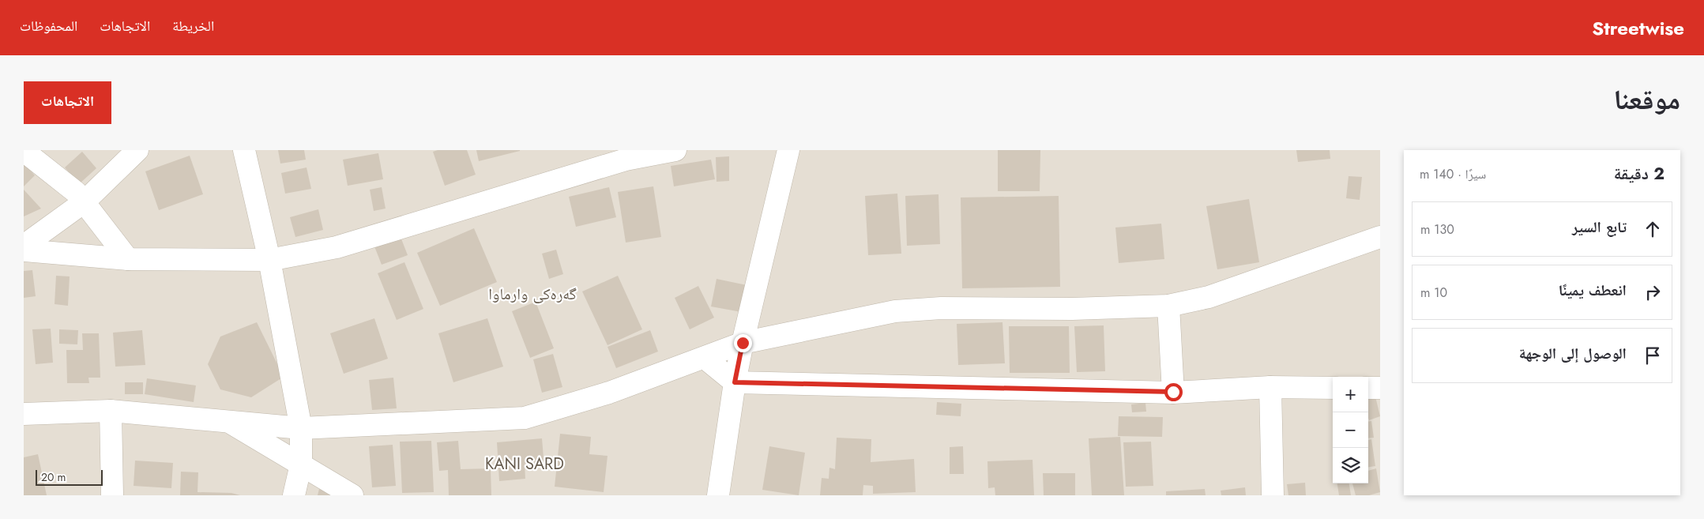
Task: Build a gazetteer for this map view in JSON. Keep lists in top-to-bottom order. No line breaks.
{"districts":["گەرەکی وارماوا","KANI SARD"],"scale_bar":"20 m","page":{"header":"Streetwise","nav":["الخريطة","الاتجاهات","المحفوظات"],"title":"موقعنا","buttons":"الاتجاهات","heading":["2 دقيقة","سيرًا · 140 m"],"list":[["تابع السير","130 m"],["انعطف يمينًا","10 m"],"الوصول إلى الوجهة"],"map_buttons":["+","−"],"scale":"20 m"}}
